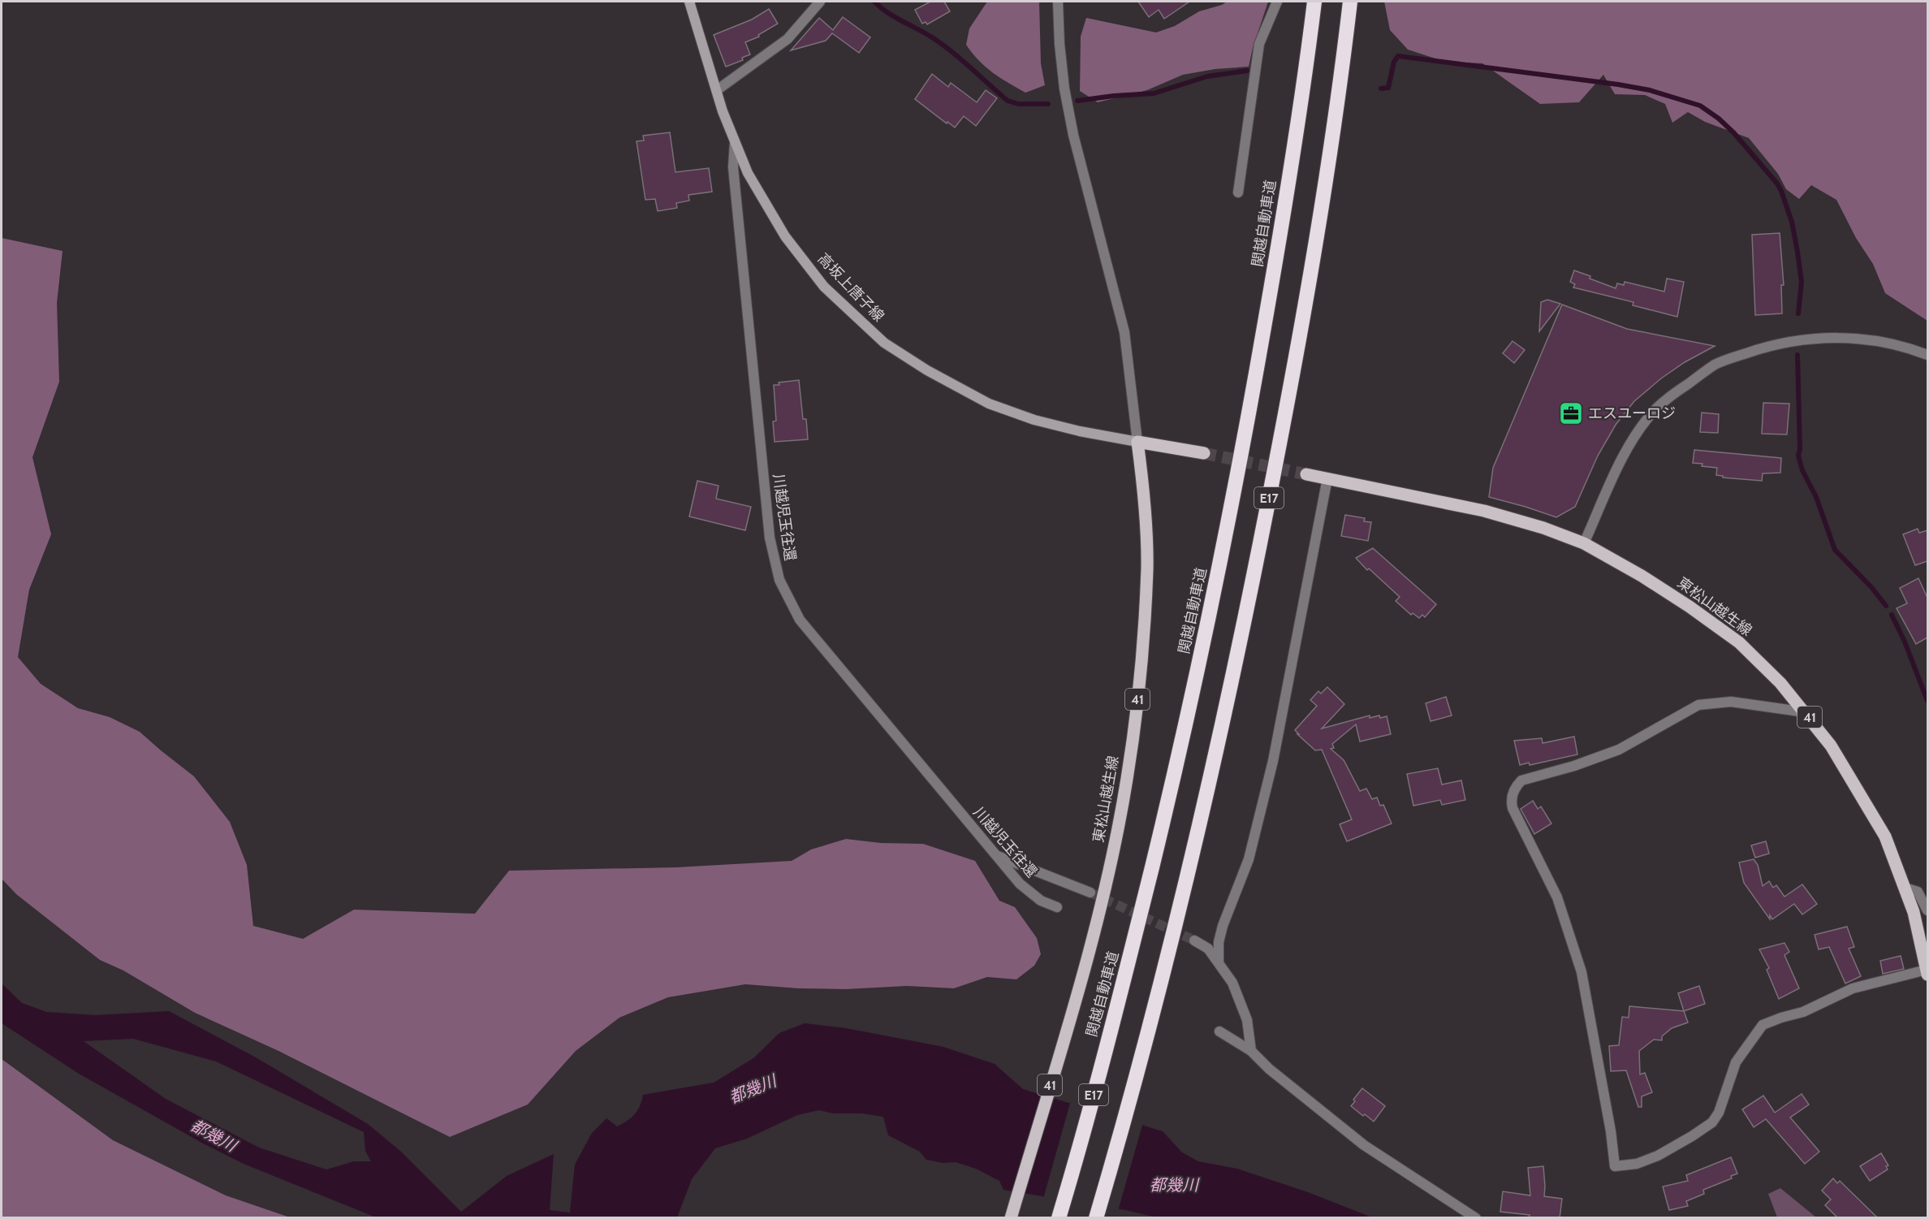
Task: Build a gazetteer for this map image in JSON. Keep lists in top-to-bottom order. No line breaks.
{"streets":{"highway":["関越自動車道","E17"],"main road":["高坂上唐子線","東松山越生線","41"],"street":["川越児玉往還"]},"crossings":[["高坂上唐子線","川越児玉往還"],["高坂上唐子線","東松山越生線"]],"water":["都幾川"],"places":{"office":["エスユーロジ"]}}
